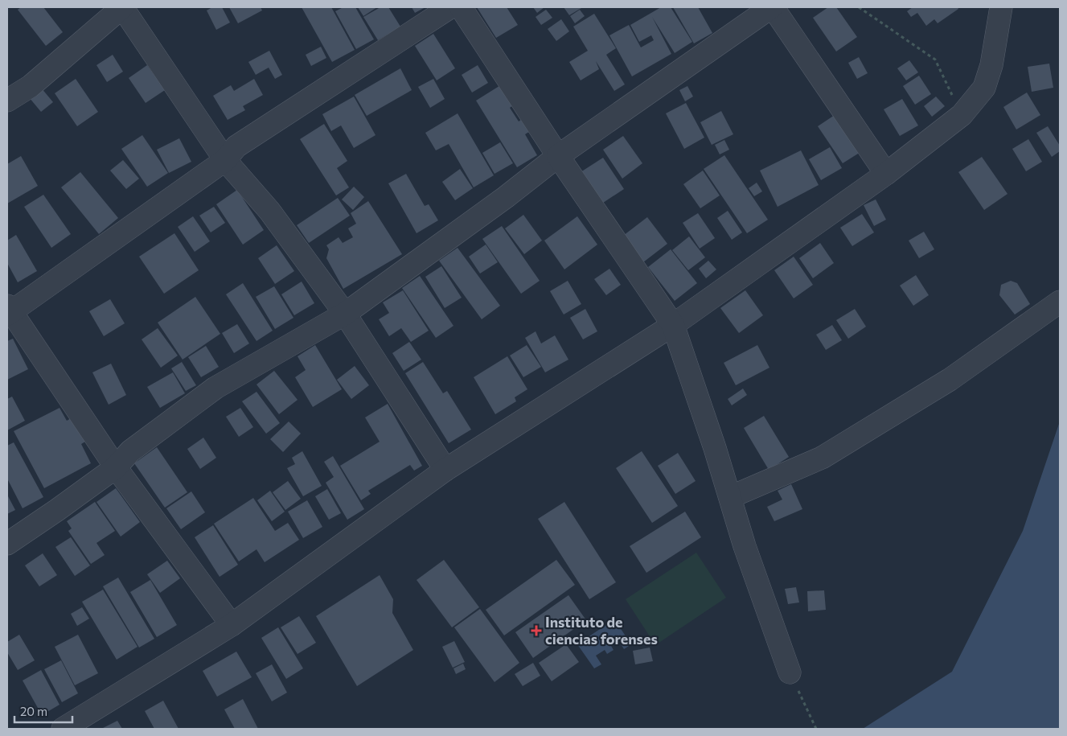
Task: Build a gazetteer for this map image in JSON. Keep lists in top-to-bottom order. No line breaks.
{"places":{"health":["Instituto de ciencias forenses"]},"scale_bar":"20 m"}
